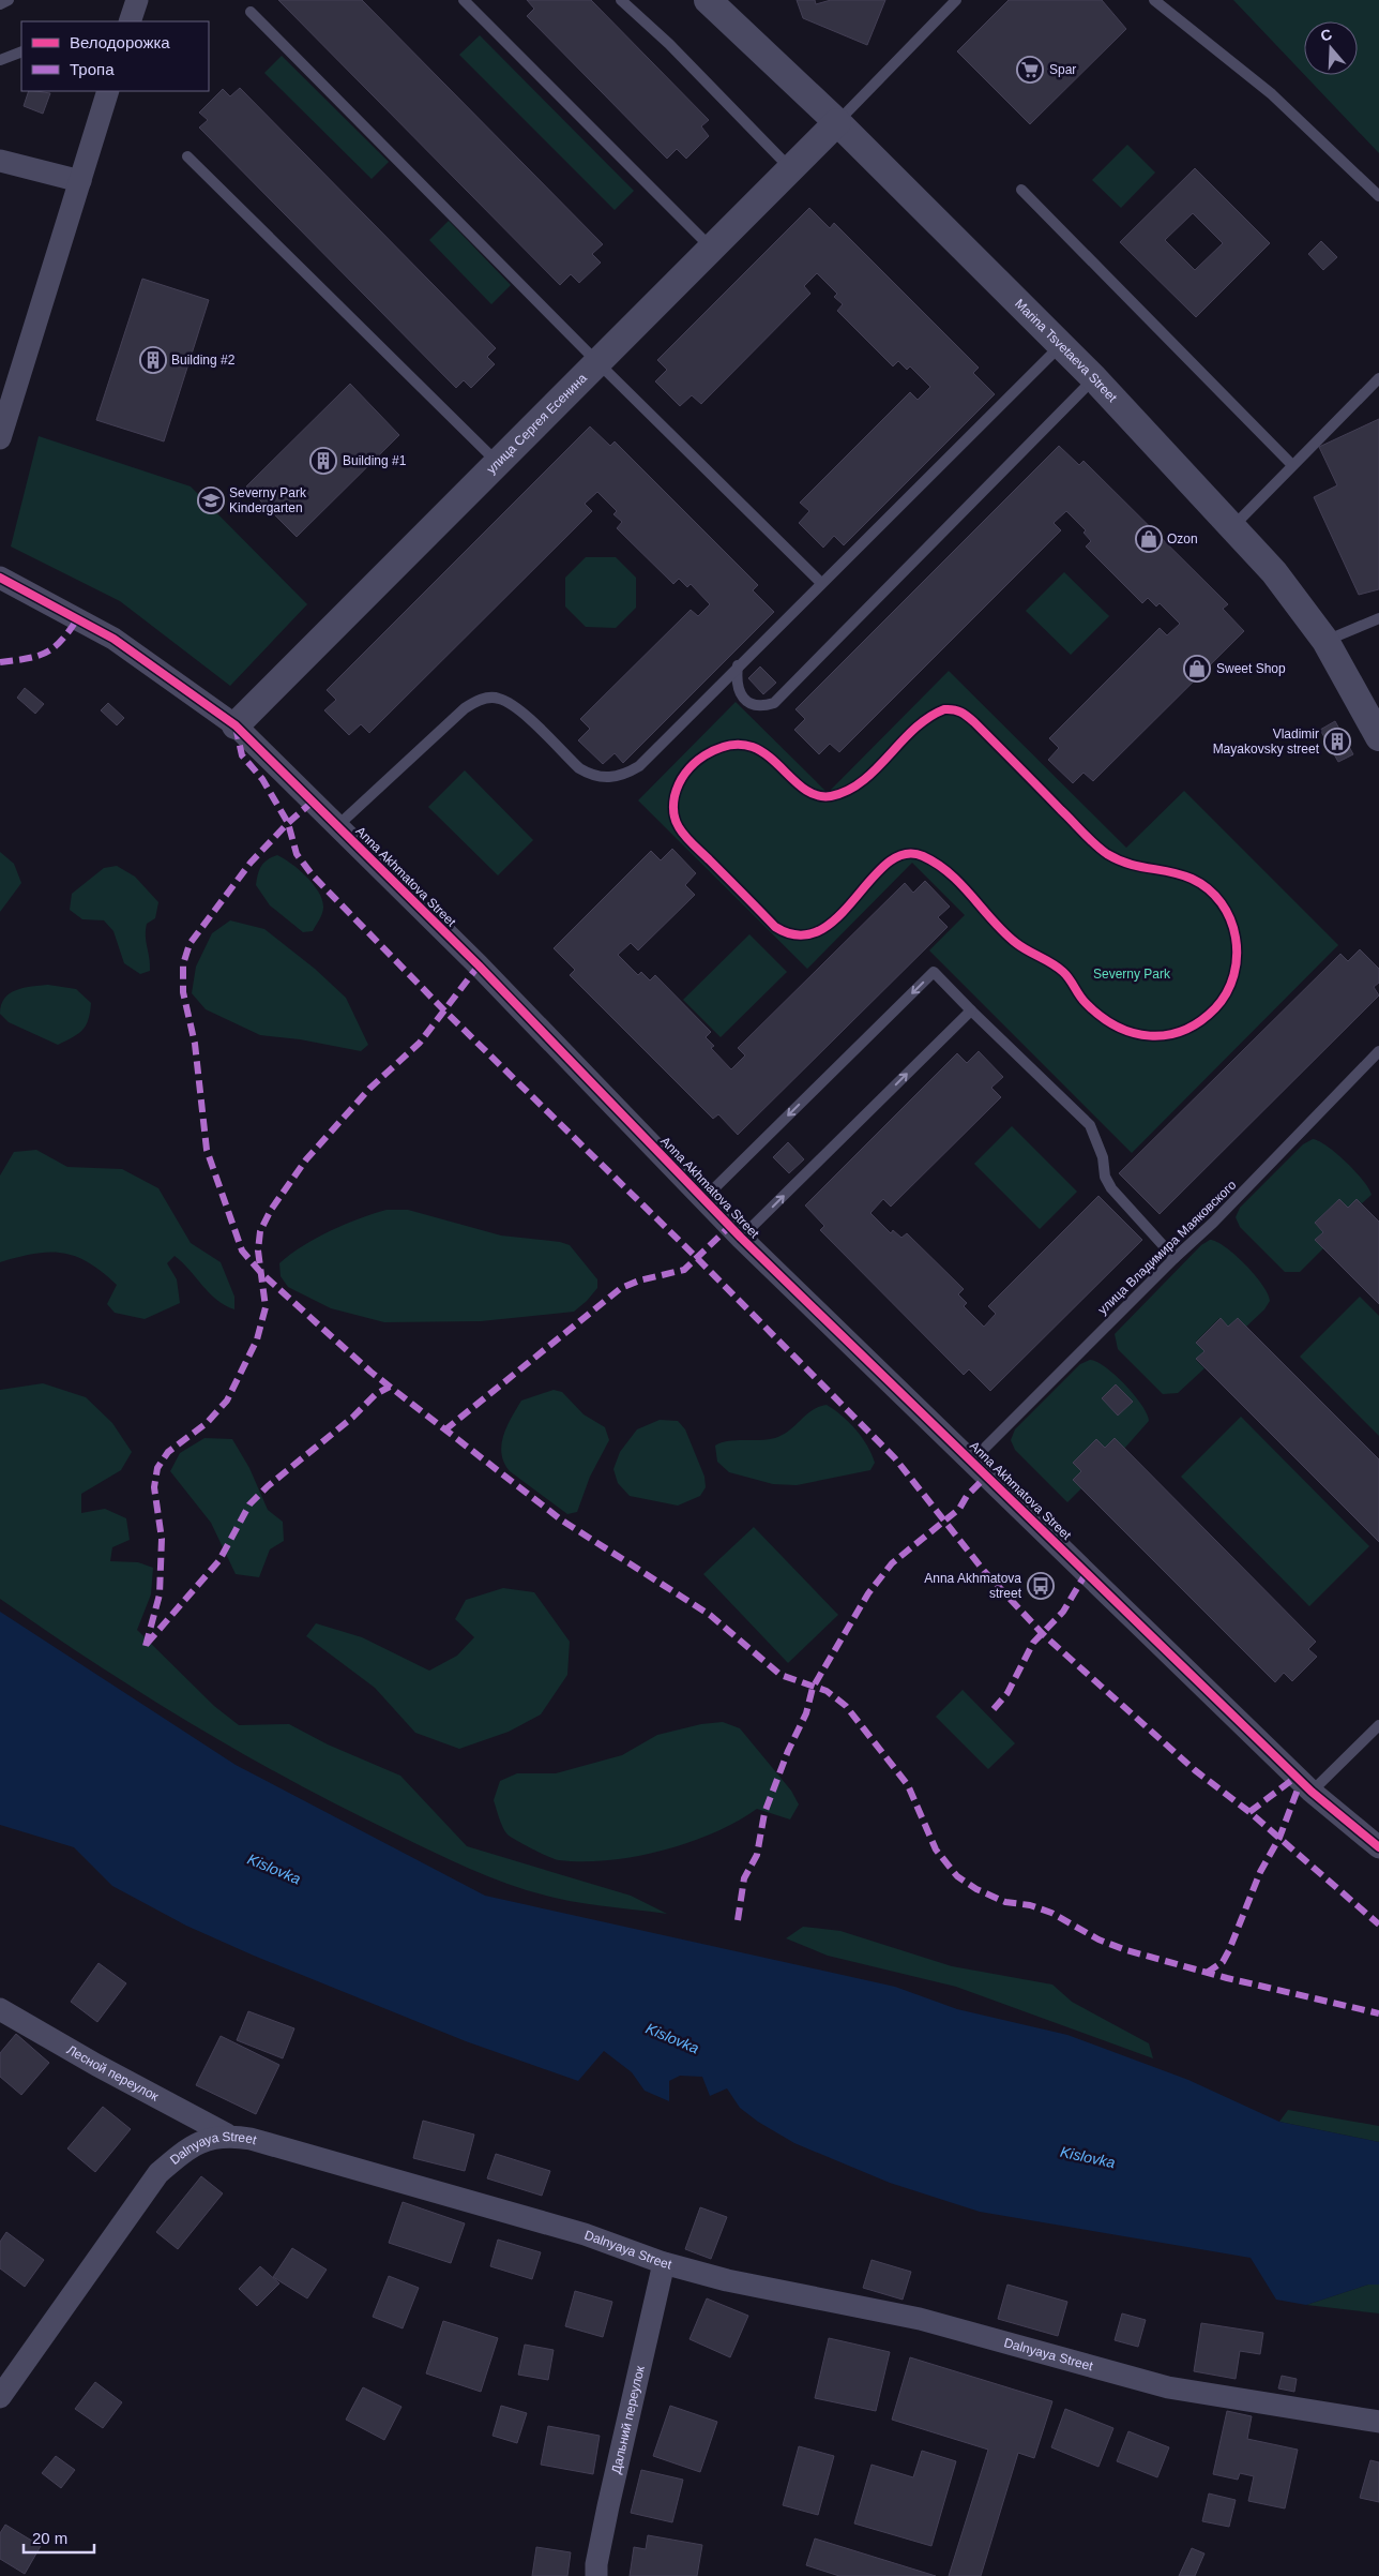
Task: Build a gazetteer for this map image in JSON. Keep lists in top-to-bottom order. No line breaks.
{"streets":{"street":["Marina Tsvetaeva Street","улица Сергея Есенина","Anna Akhmatova Street","Лесной переулок","Dalnyaya Street","Дальний переулок"],"lane":["улица Владимира Маяковского"]},"crossings":[["Marina Tsvetaeva Street","улица Сергея Есенина"],["улица Сергея Есенина","Anna Akhmatova Street"],["Anna Akhmatova Street","улица Владимира Маяковского"],["Лесной переулок","Dalnyaya Street"],["Dalnyaya Street","Дальний переулок"]],"water":["Kislovka"],"parks":["Severny Park"],"places":{"supermarket":["Spar"],"building":["Building #2","Building #1","Vladimir Mayakovsky street"],"school or university":["Severny Park Kindergarten"],"shop":["Ozon","Sweet Shop"],"bus stop":["Anna Akhmatova street"]},"legend":["Велодорожка","Тропа"],"scale_bar":"20 m","north":"top"}
